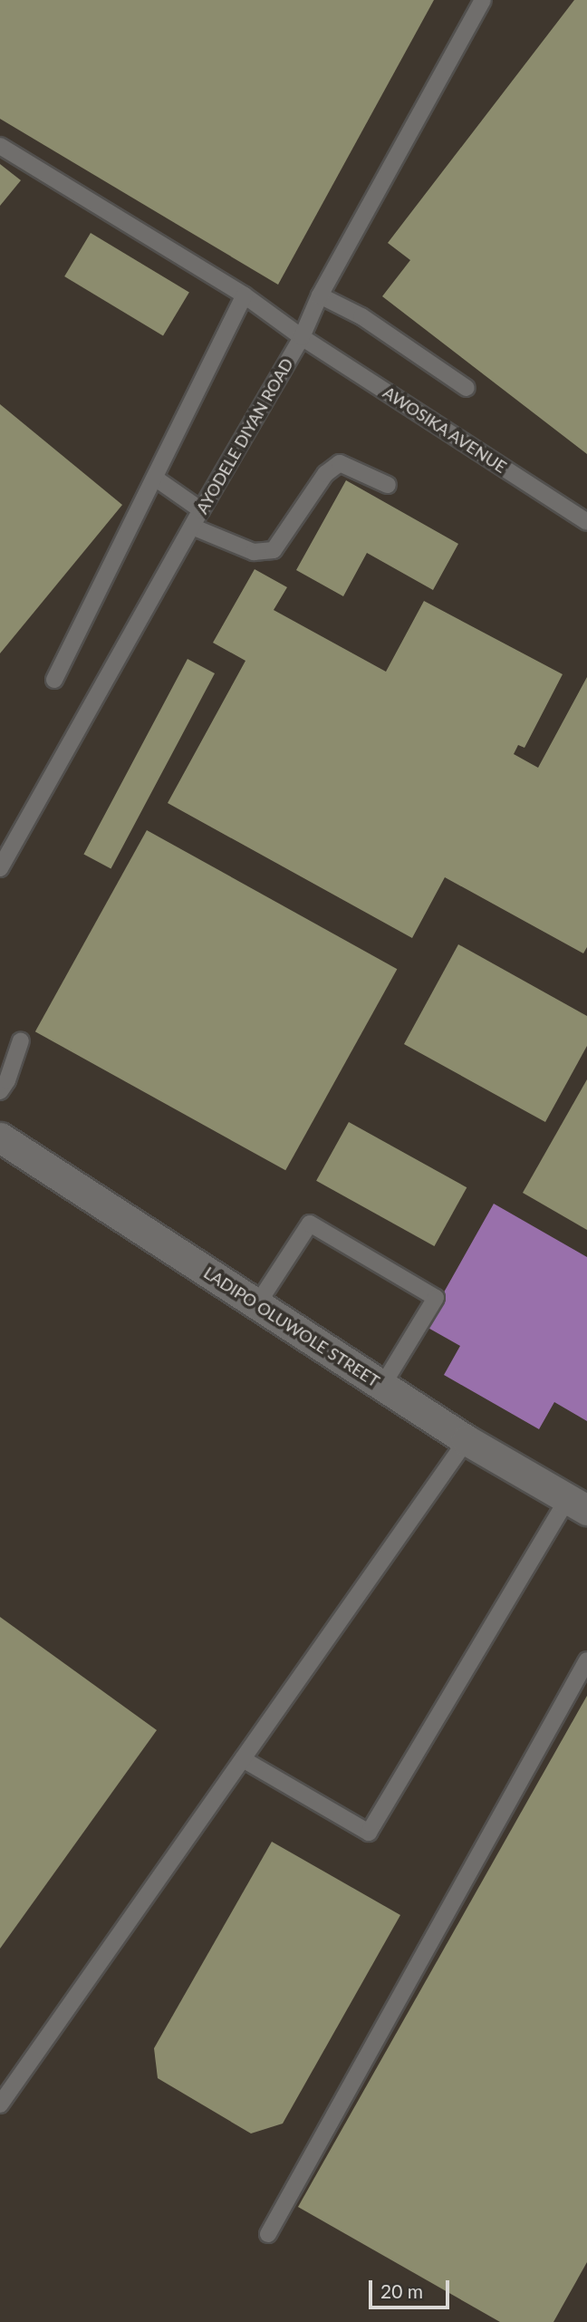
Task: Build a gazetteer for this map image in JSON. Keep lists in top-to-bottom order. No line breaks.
{"streets":{"street":["LADIPO OLUWOLE STREET"],"lane":["AWOSIKA AVENUE","AYODELE DIYAN ROAD"]},"crossings":[["AWOSIKA AVENUE","AYODELE DIYAN ROAD"]],"scale_bar":"20 m"}
